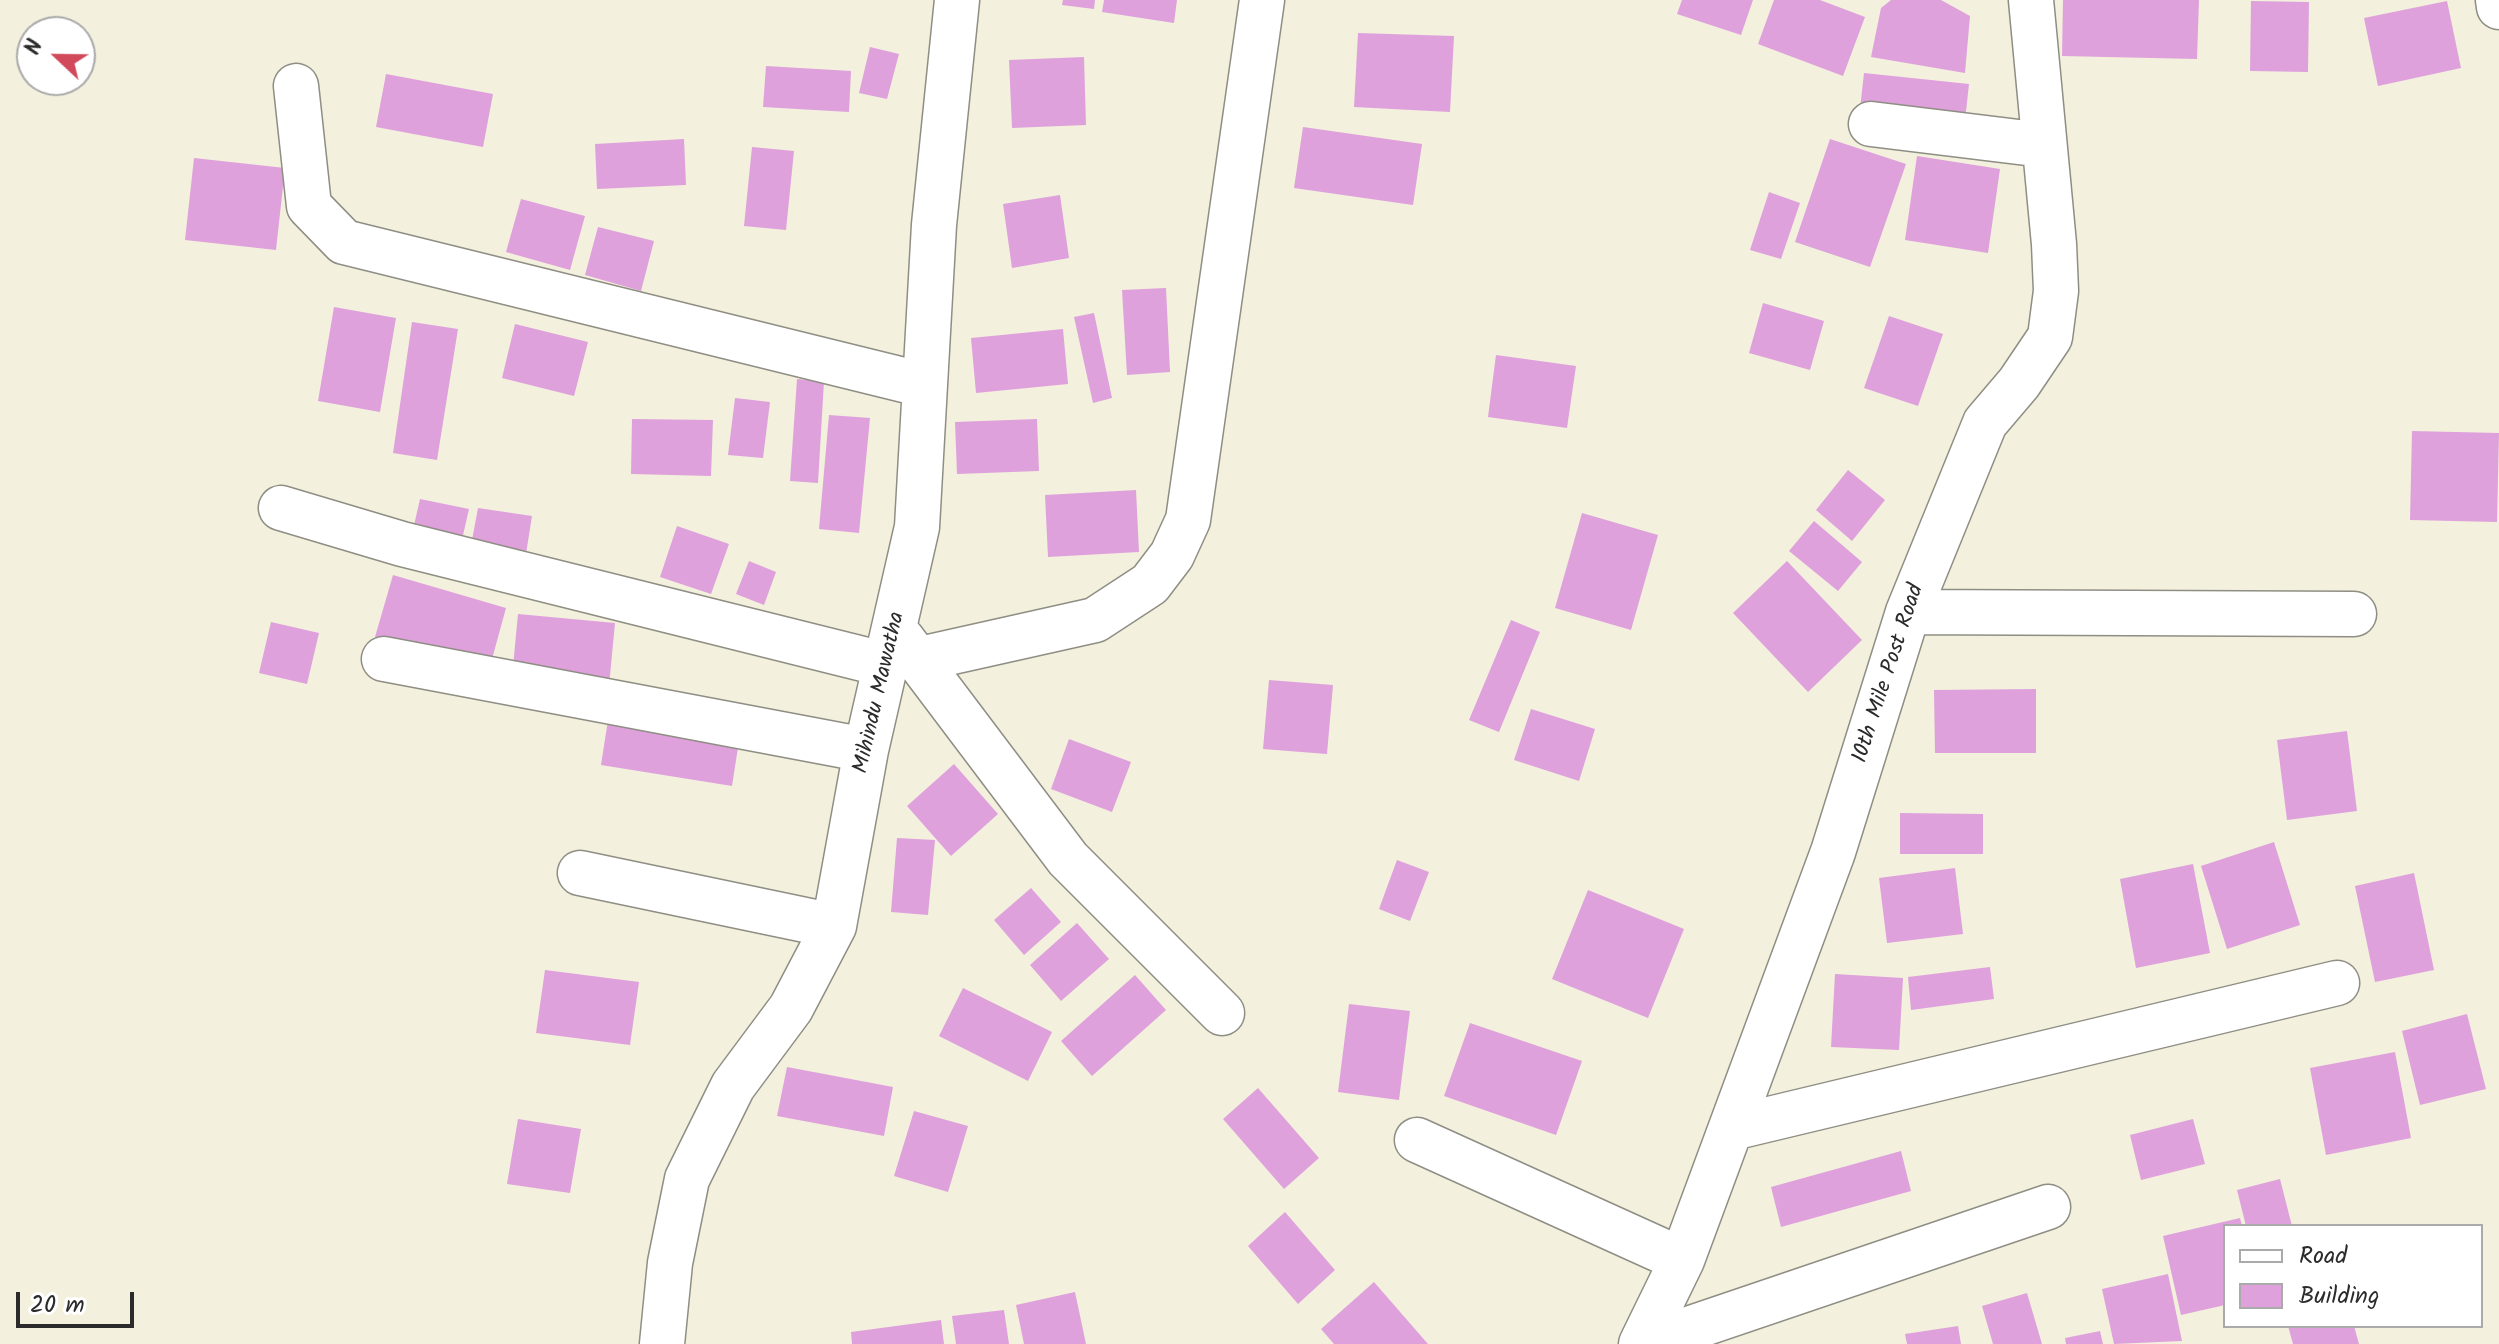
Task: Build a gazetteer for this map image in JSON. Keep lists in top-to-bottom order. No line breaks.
{"streets":{"street":["10th Mile Post Road","Mihindu Mawatha"]},"legend":["Road","Building"],"scale_bar":"20 m","north":"left"}
